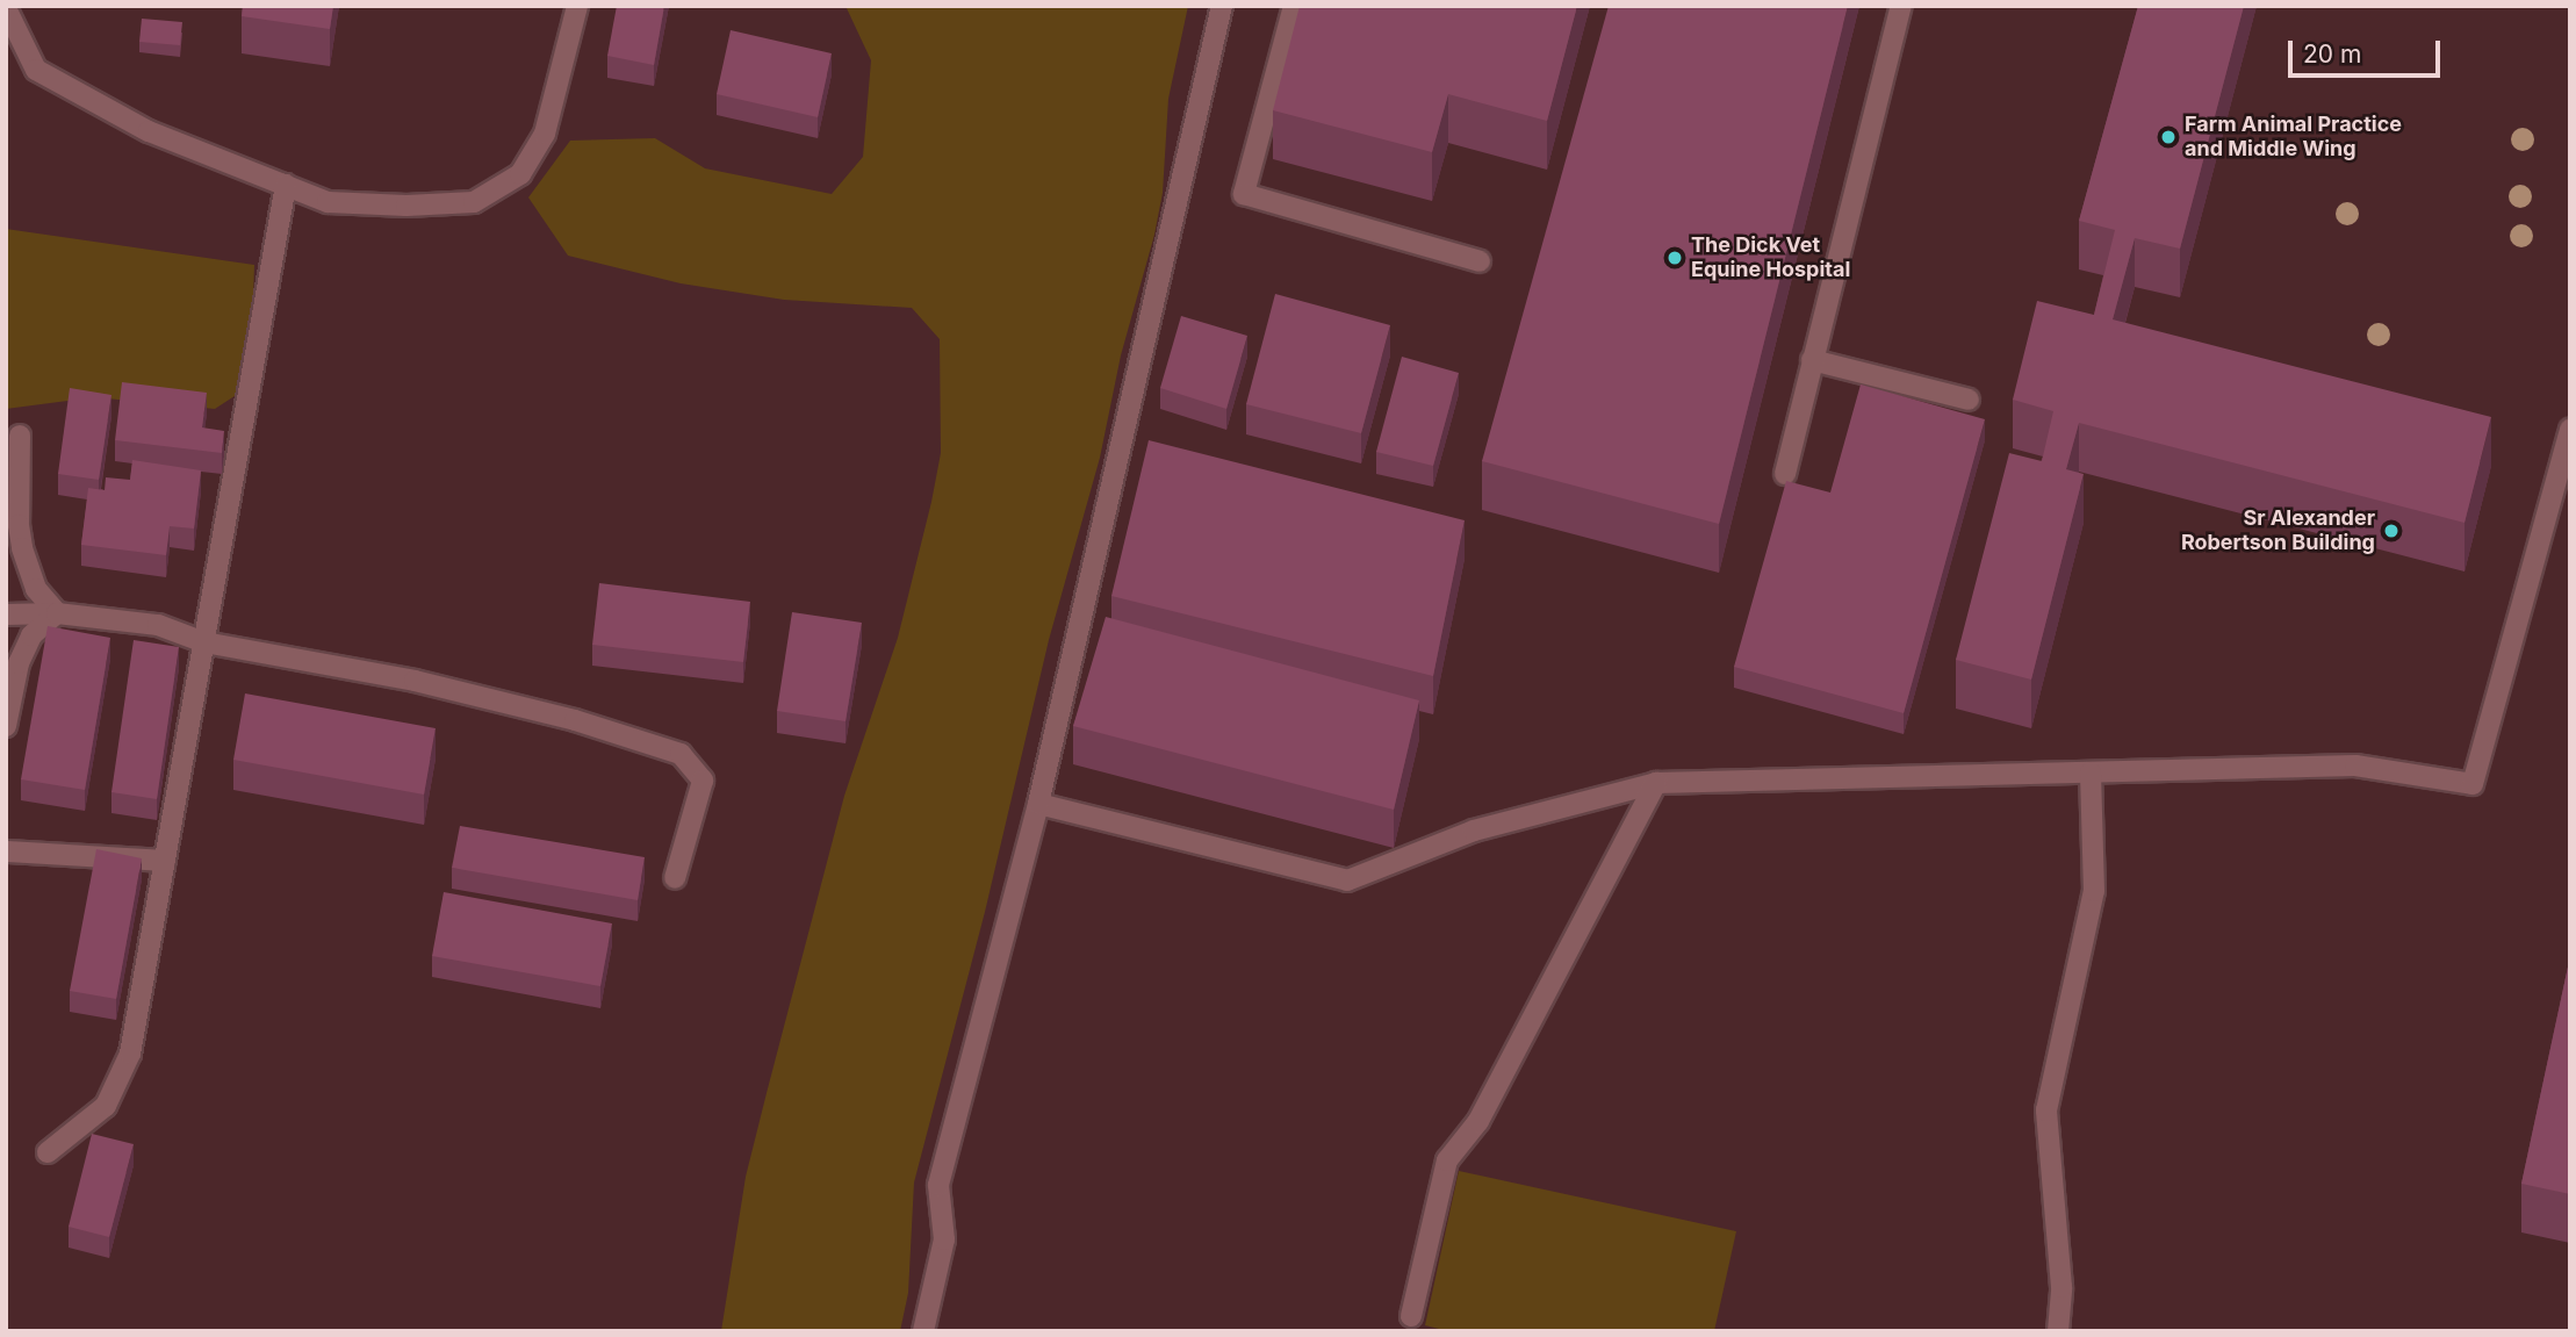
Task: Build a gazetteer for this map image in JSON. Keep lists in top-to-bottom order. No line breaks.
{"places":["Farm Animal Practice and Middle Wing","The Dick Vet Equine Hospital","Sr Alexander Robertson Building"],"scale_bar":"20 m"}
